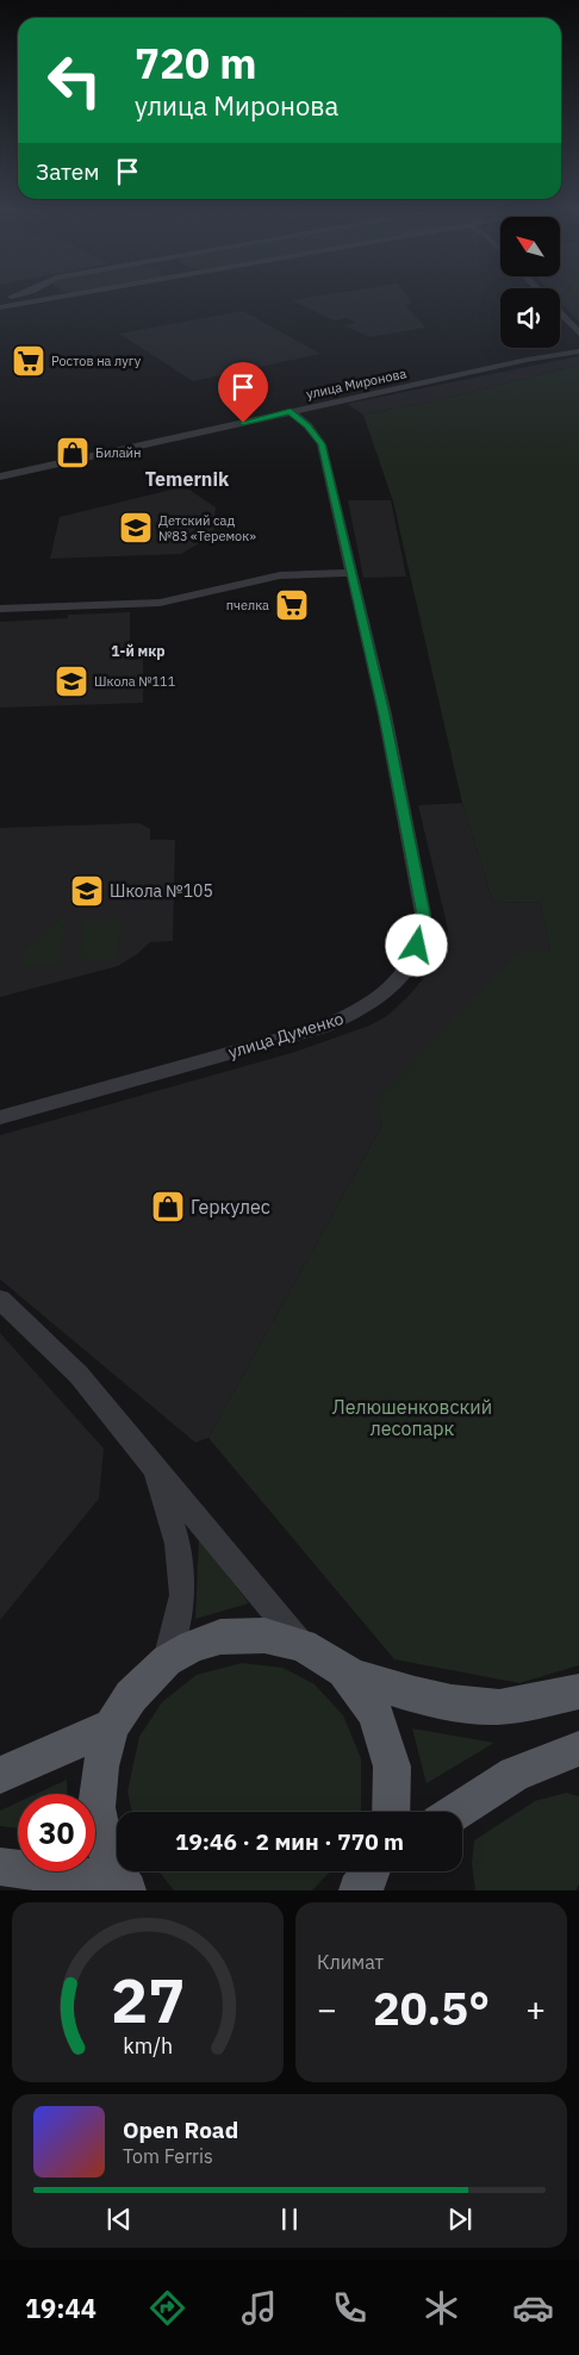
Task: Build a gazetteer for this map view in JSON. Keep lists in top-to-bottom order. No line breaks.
{"streets":{"street":["улица Миронова","улица Думенко"]},"crossings":[["улица Миронова","улица Думенко"]],"districts":["Temernik","1-й мкр"],"parks":["Лелюшенковский лесопарк"],"places":{"supermarket":["Ростов на лугу","пчелка"],"shop":["Билайн","Геркулес"],"school or university":["Детский сад №83 «Теремок»","Школа №111","Школа №105"]},"north":"top left","page":{"turn":["720 m","улица Миронова"],"then":"Затем","limit":"30","trip":"19:46 · 2 мин · 770 m","tile":"Климат","heat":["−","20.5°","+"],"song":["Open Road","Tom Ferris"],"tabs":"19:44","gauge":["27","km/h"]}}
